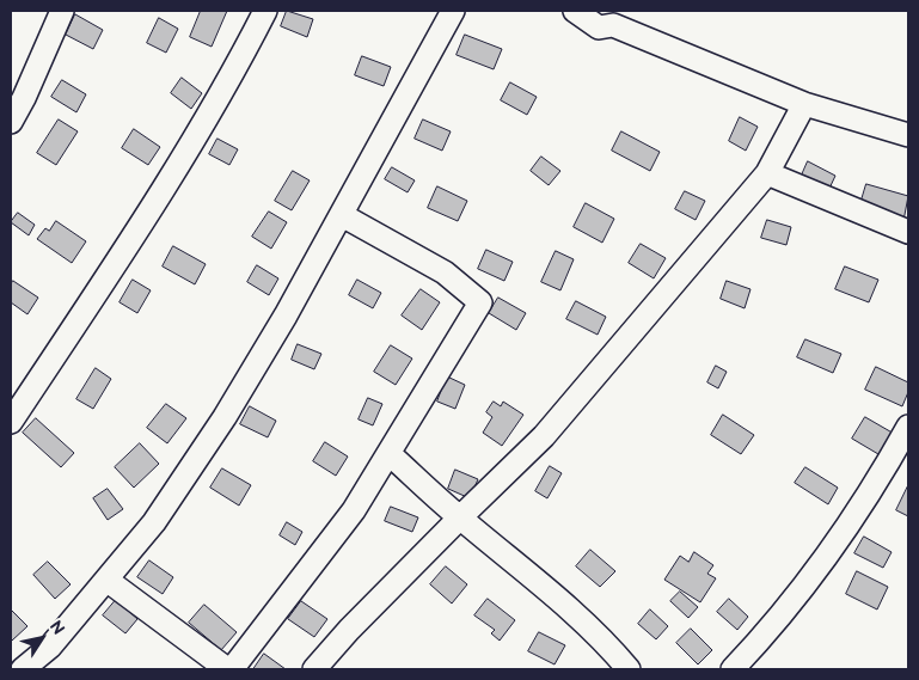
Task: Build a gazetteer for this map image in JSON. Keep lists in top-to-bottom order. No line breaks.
{"north":"top right"}
